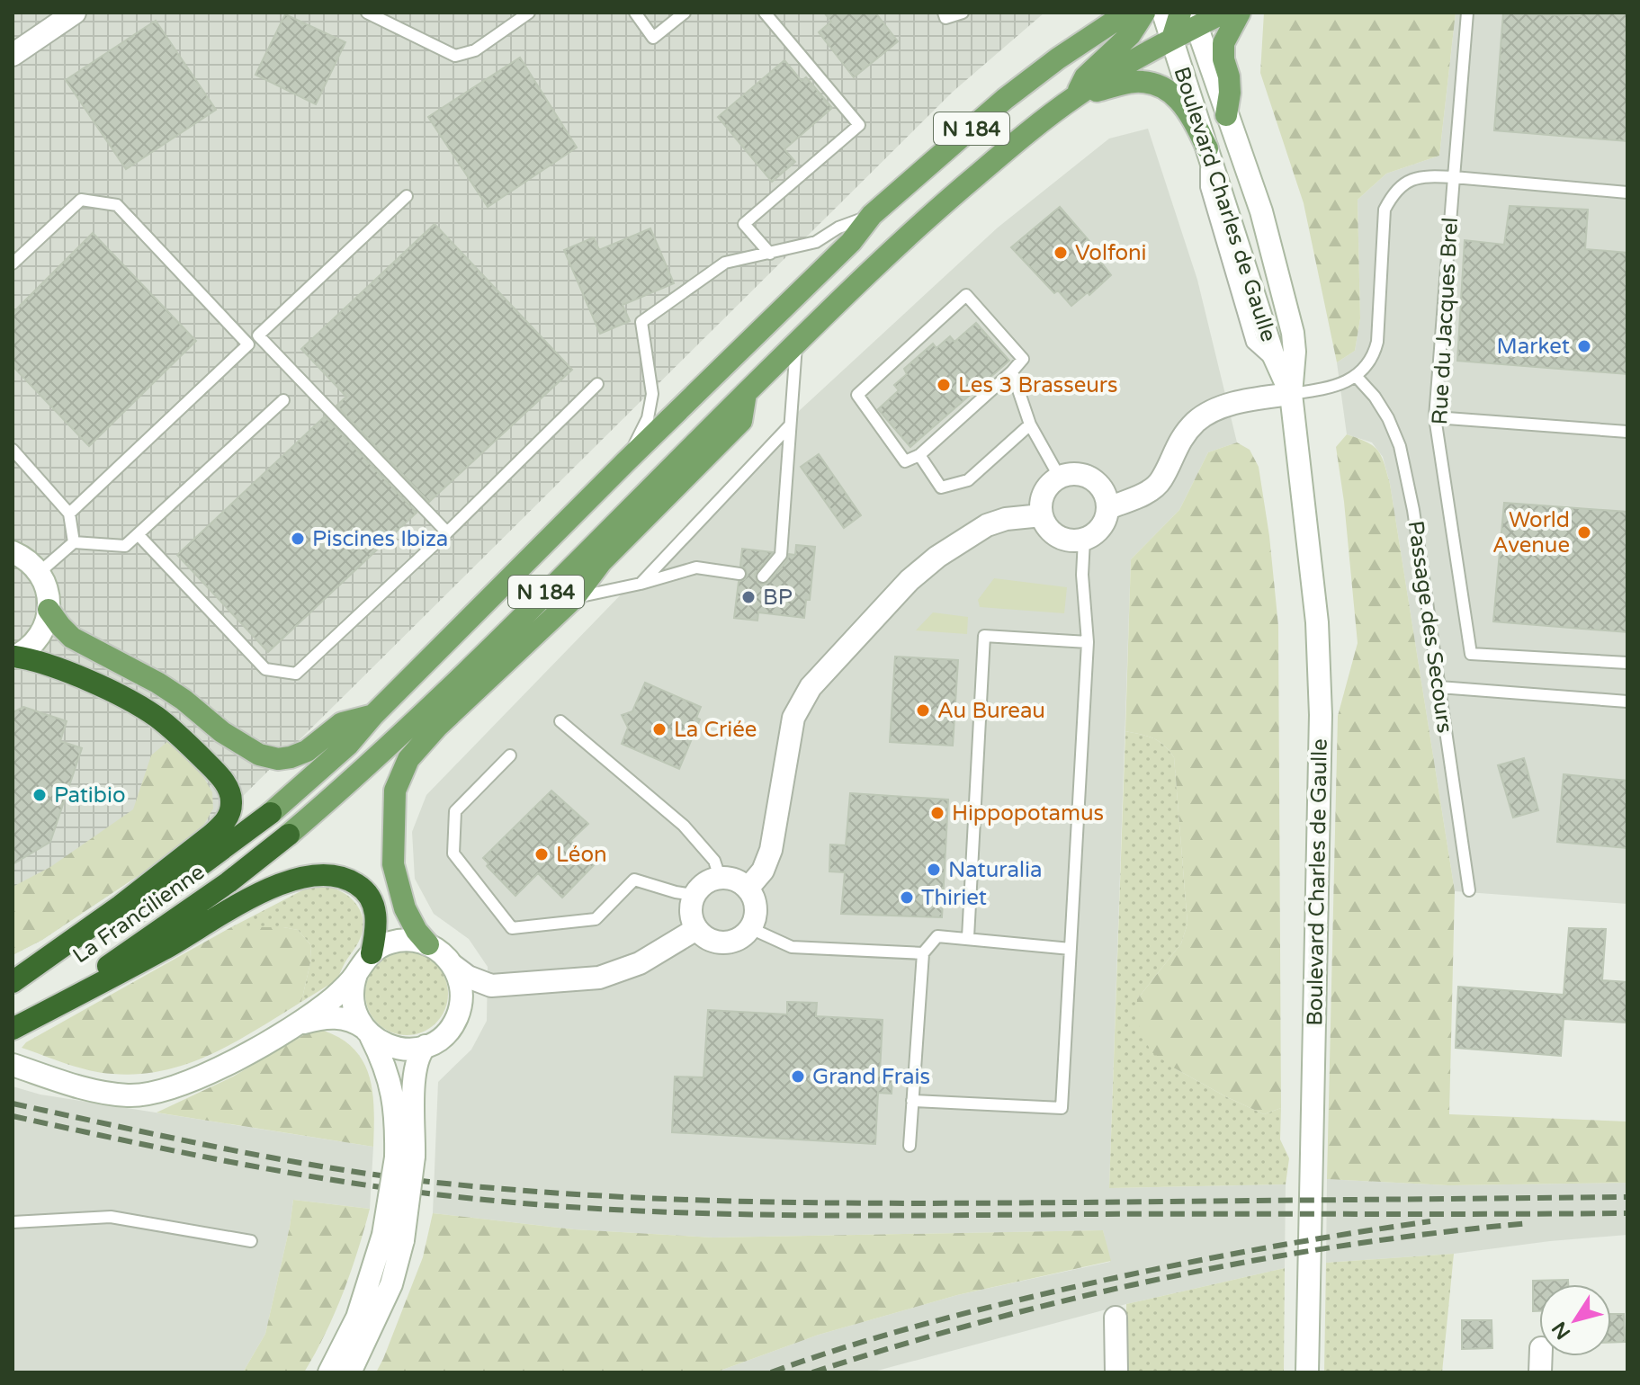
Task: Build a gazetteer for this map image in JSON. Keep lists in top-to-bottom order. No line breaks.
{"streets":{"highway":["N 184","La Francilienne"],"street":["Boulevard Charles de Gaulle"],"lane":["Rue du Jacques Brel","Passage des Secours"]},"crossings":[["N 184","Boulevard Charles de Gaulle"],["N 184","La Francilienne"]],"places":["Volfoni","Market","Les 3 Brasseurs","World Avenue","Piscines Ibiza","BP","Au Bureau","La Criée","Patibio","Hippopotamus","Léon","Naturalia","Thiriet","Grand Frais"],"north":"bottom left"}
